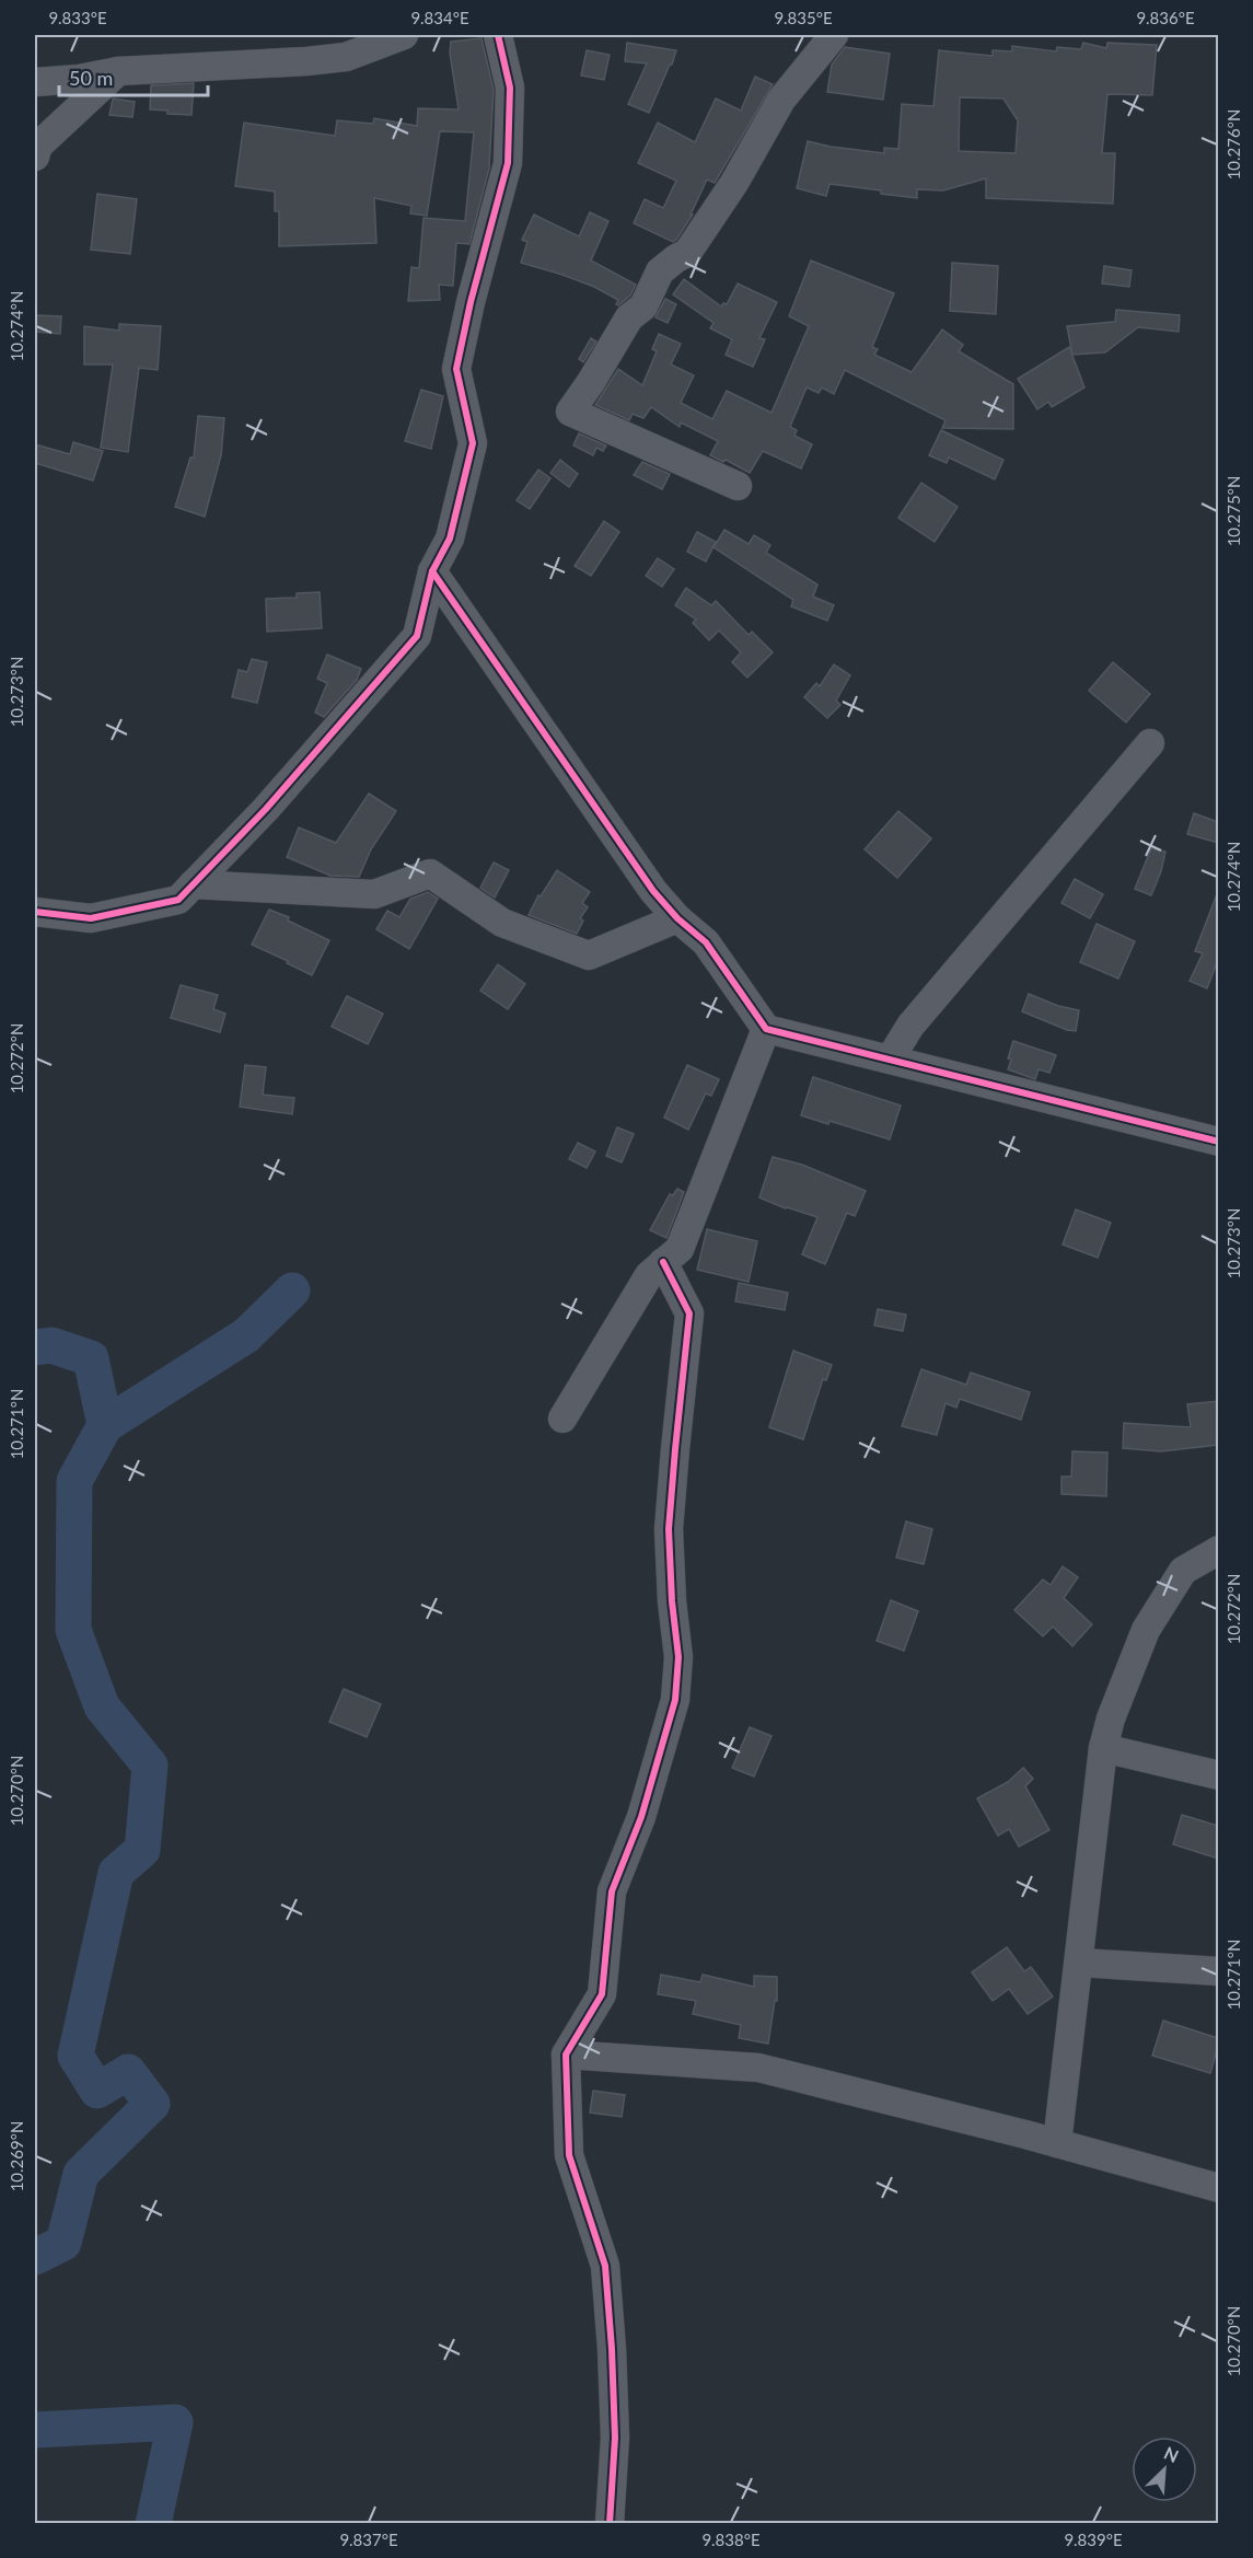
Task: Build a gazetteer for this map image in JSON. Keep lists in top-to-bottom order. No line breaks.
{"scale_bar":"50 m","north":"top right","coordinates":["9.833°E","9.834°E","9.835°E","9.836°E","10.276°N","10.274°N","10.275°N","10.273°N","10.272°N","10.271°N","10.270°N","10.269°N","9.837°E","9.838°E","9.839°E"]}
